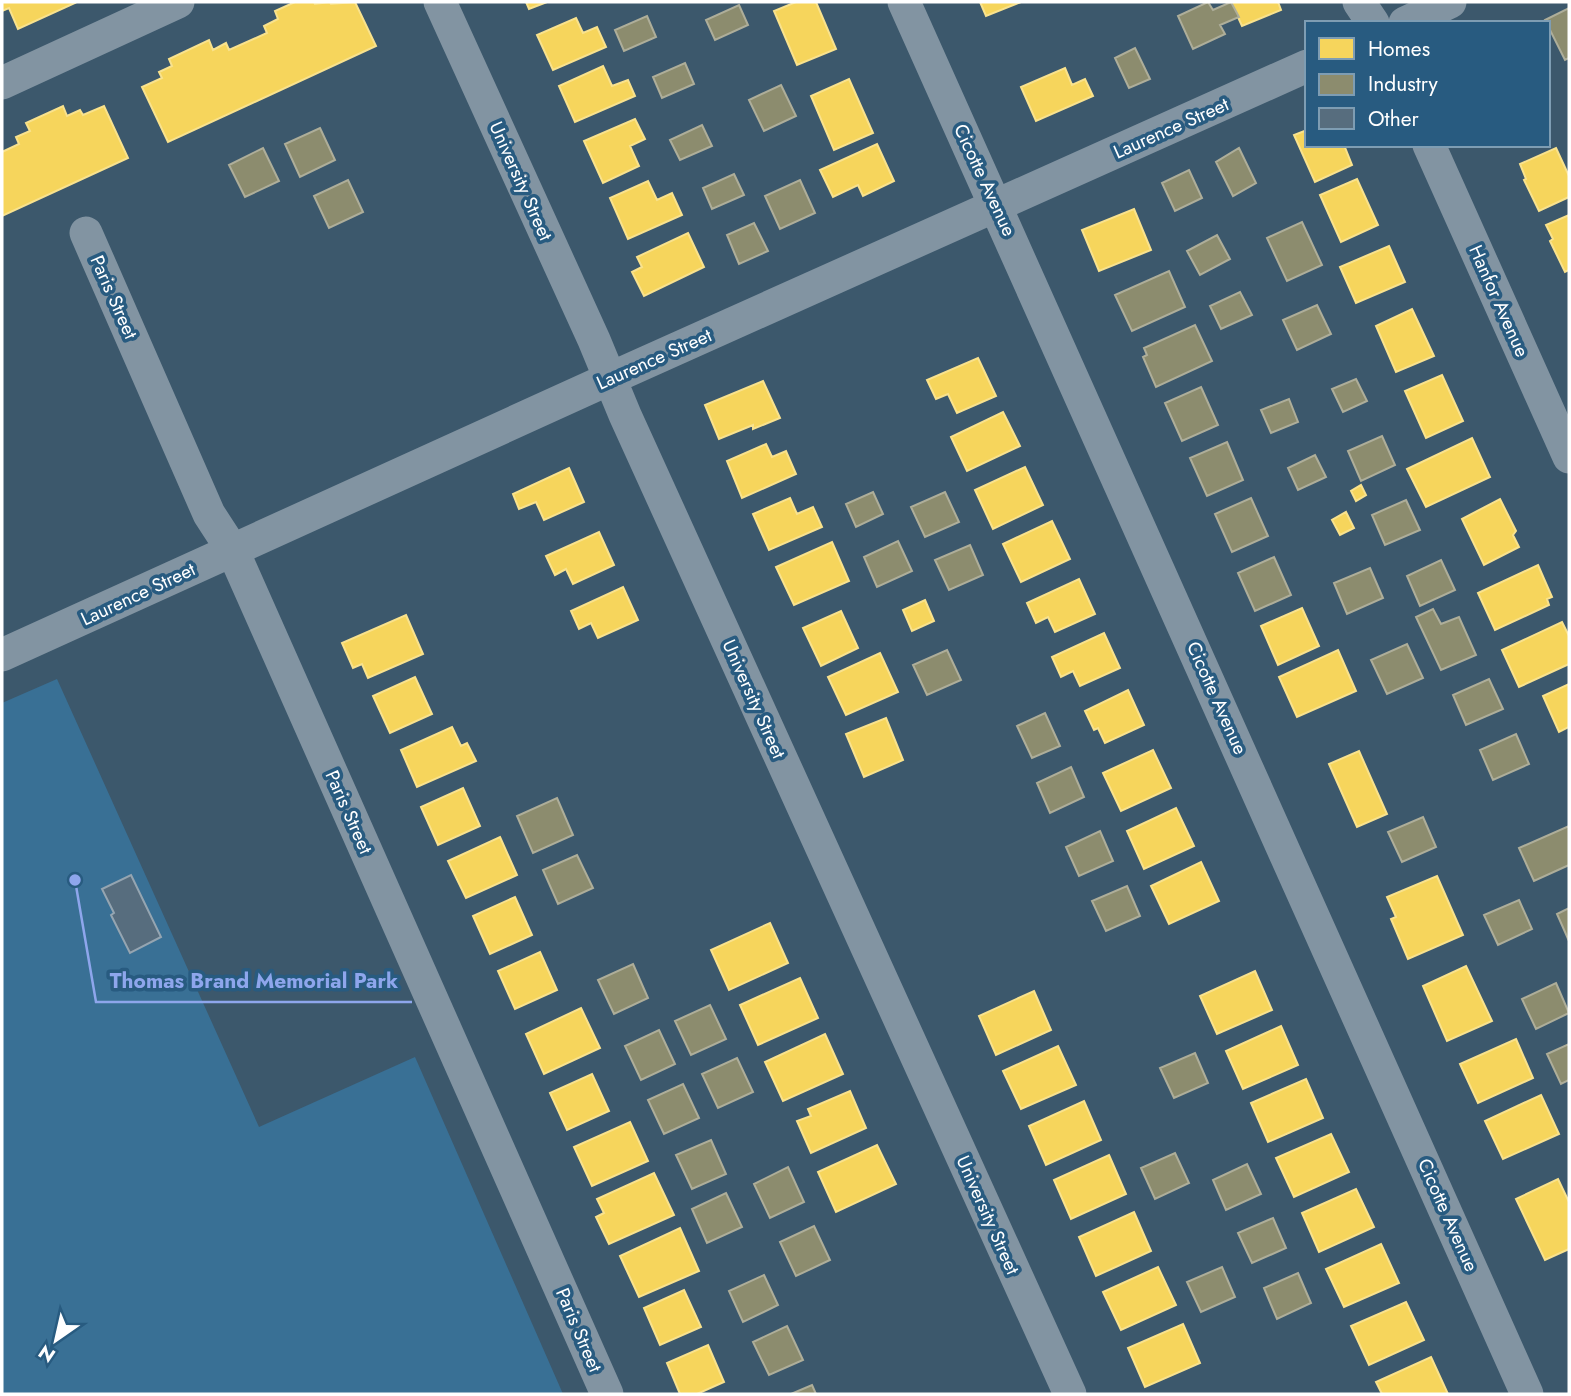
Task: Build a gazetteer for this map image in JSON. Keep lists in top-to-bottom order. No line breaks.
{"streets":{"street":["Laurence Street","Cicotte Avenue","University Street","Paris Street","Hanfor Avenue"]},"crossings":[["Laurence Street","Cicotte Avenue"],["Laurence Street","University Street"],["Laurence Street","Paris Street"]],"places":["Thomas Brand Memorial Park"],"legend":["Homes","Industry","Other"],"north":"bottom left"}
